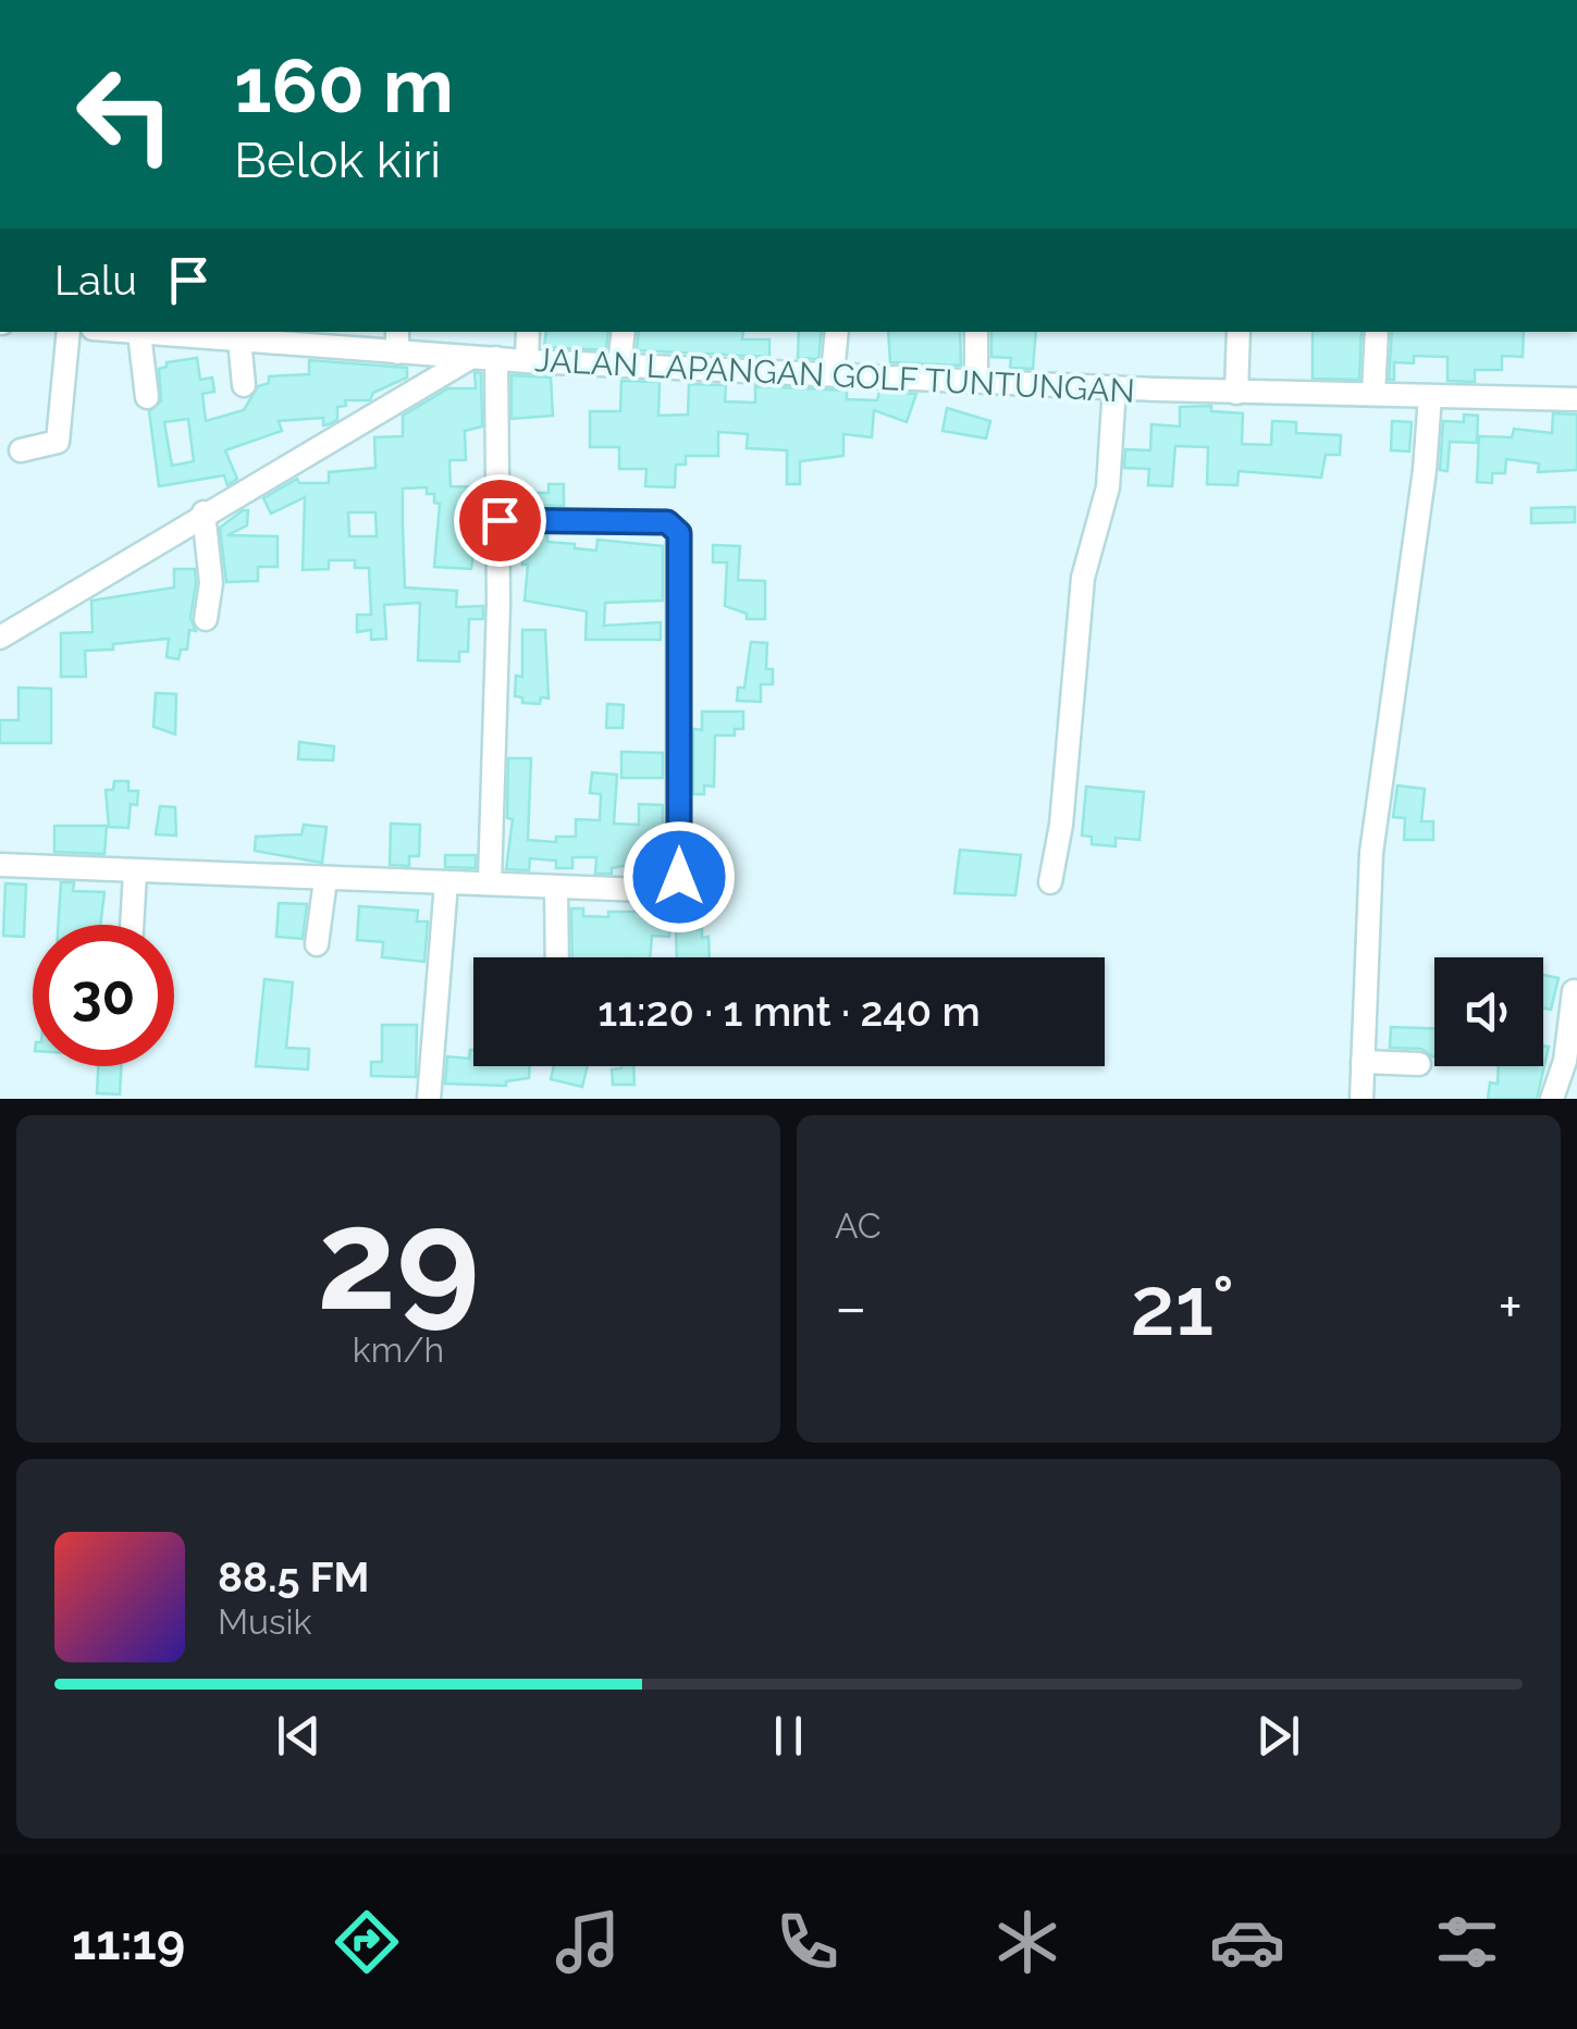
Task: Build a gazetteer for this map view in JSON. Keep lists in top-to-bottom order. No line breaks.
{"streets":{"street":["JALAN LAPANGAN GOLF TUNTUNGAN"]},"page":{"turn":["160 m","Belok kiri"],"then":"Lalu","limit":"30","trip":"11:20 · 1 mnt · 240 m","tile":[["29","km/h"],"AC"],"heat":["−","21°","+"],"song":["88.5 FM","Musik"],"tabs":"11:19"}}
